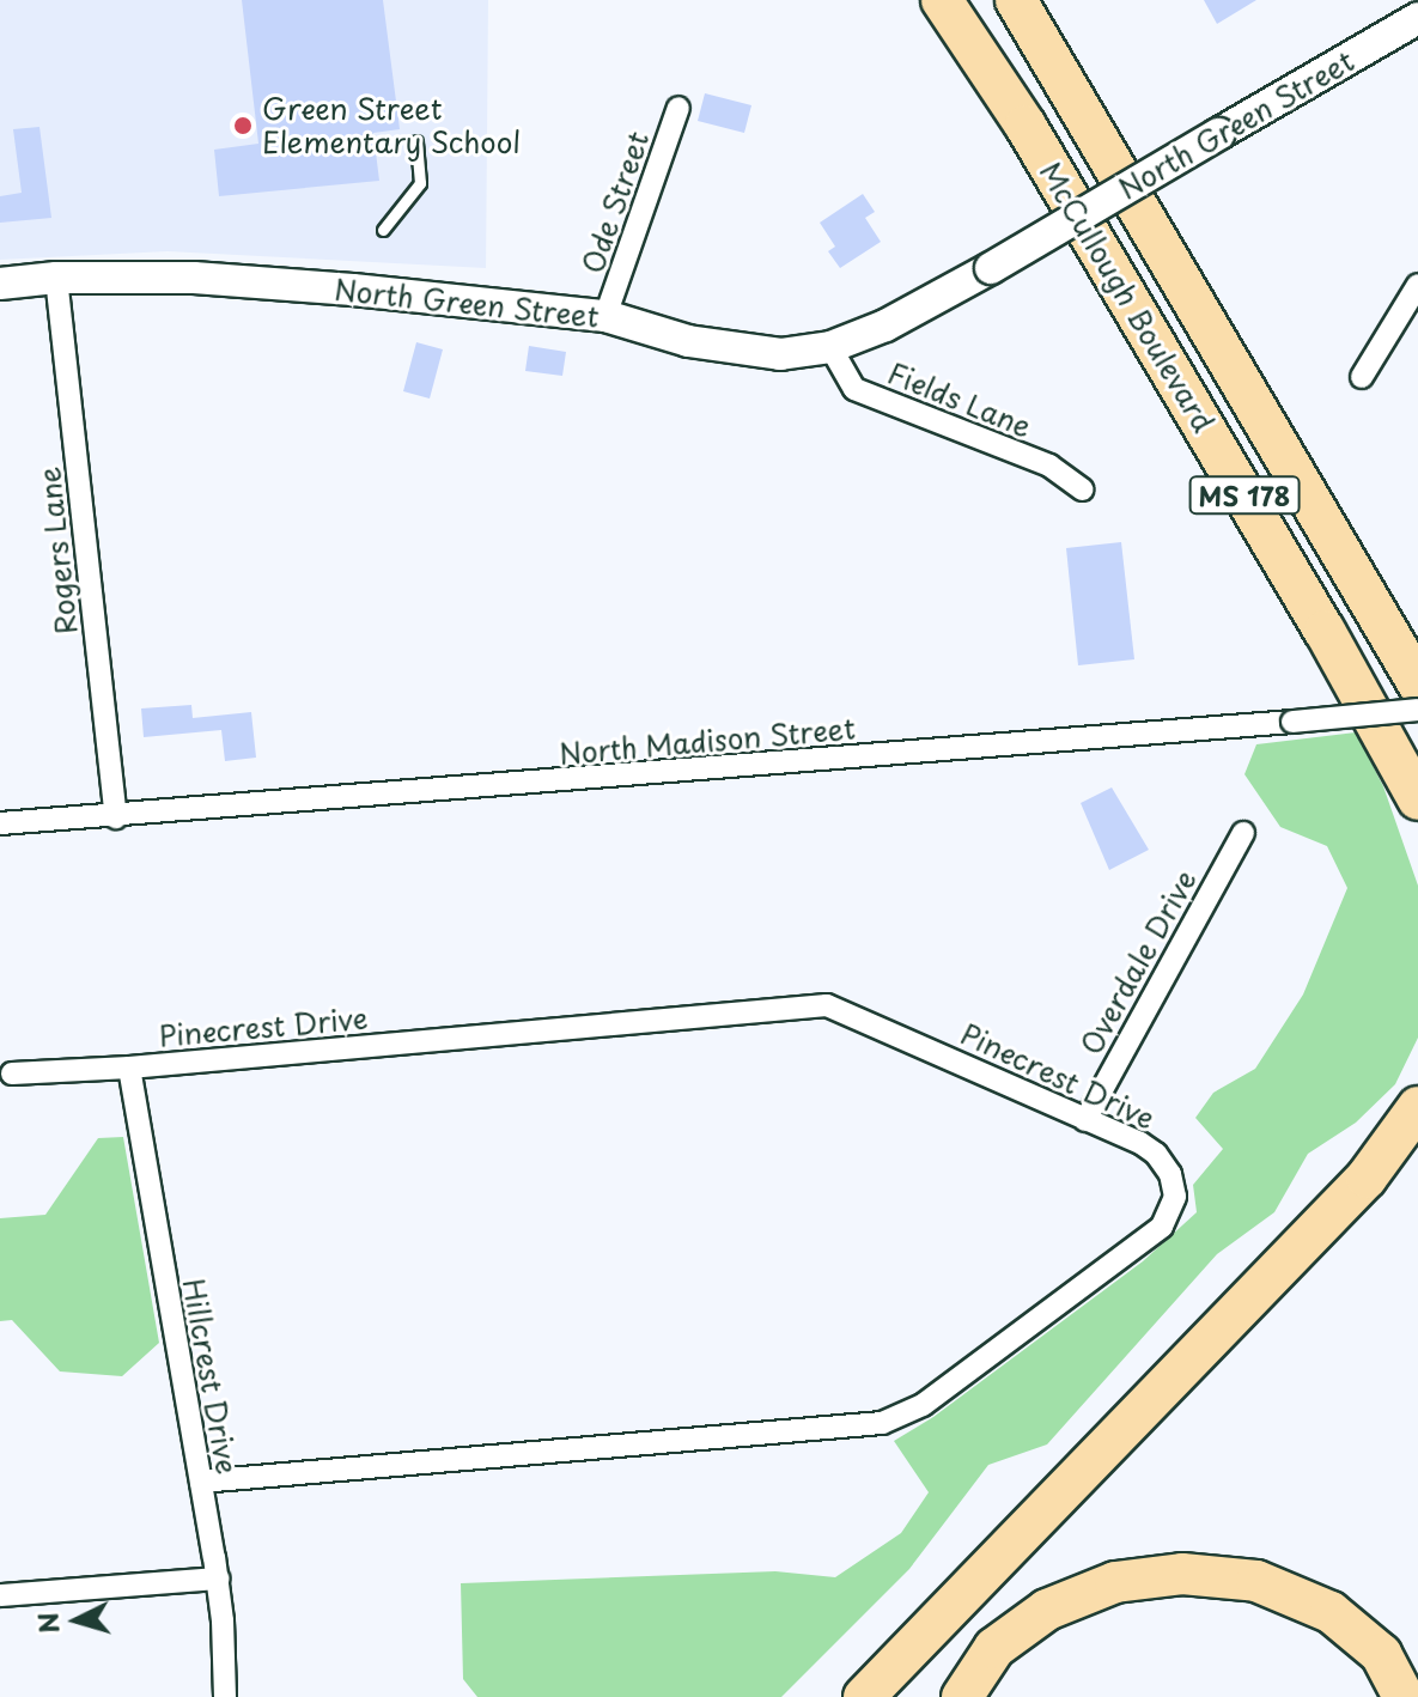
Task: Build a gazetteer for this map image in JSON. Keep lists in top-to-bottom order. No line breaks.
{"streets":{"highway":["McCullough Boulevard","MS 178"],"street":["North Green Street","Ode Street","Fields Lane","Rogers Lane","North Madison Street","Overdale Drive","Pinecrest Drive","Hillcrest Drive"]},"crossings":[["North Green Street","Ode Street"],["North Green Street","Fields Lane"],["North Green Street","Rogers Lane"],["Rogers Lane","North Madison Street"],["Overdale Drive","Pinecrest Drive"],["Pinecrest Drive","Hillcrest Drive"]],"places":["Green Street Elementary School"],"north":"left"}
